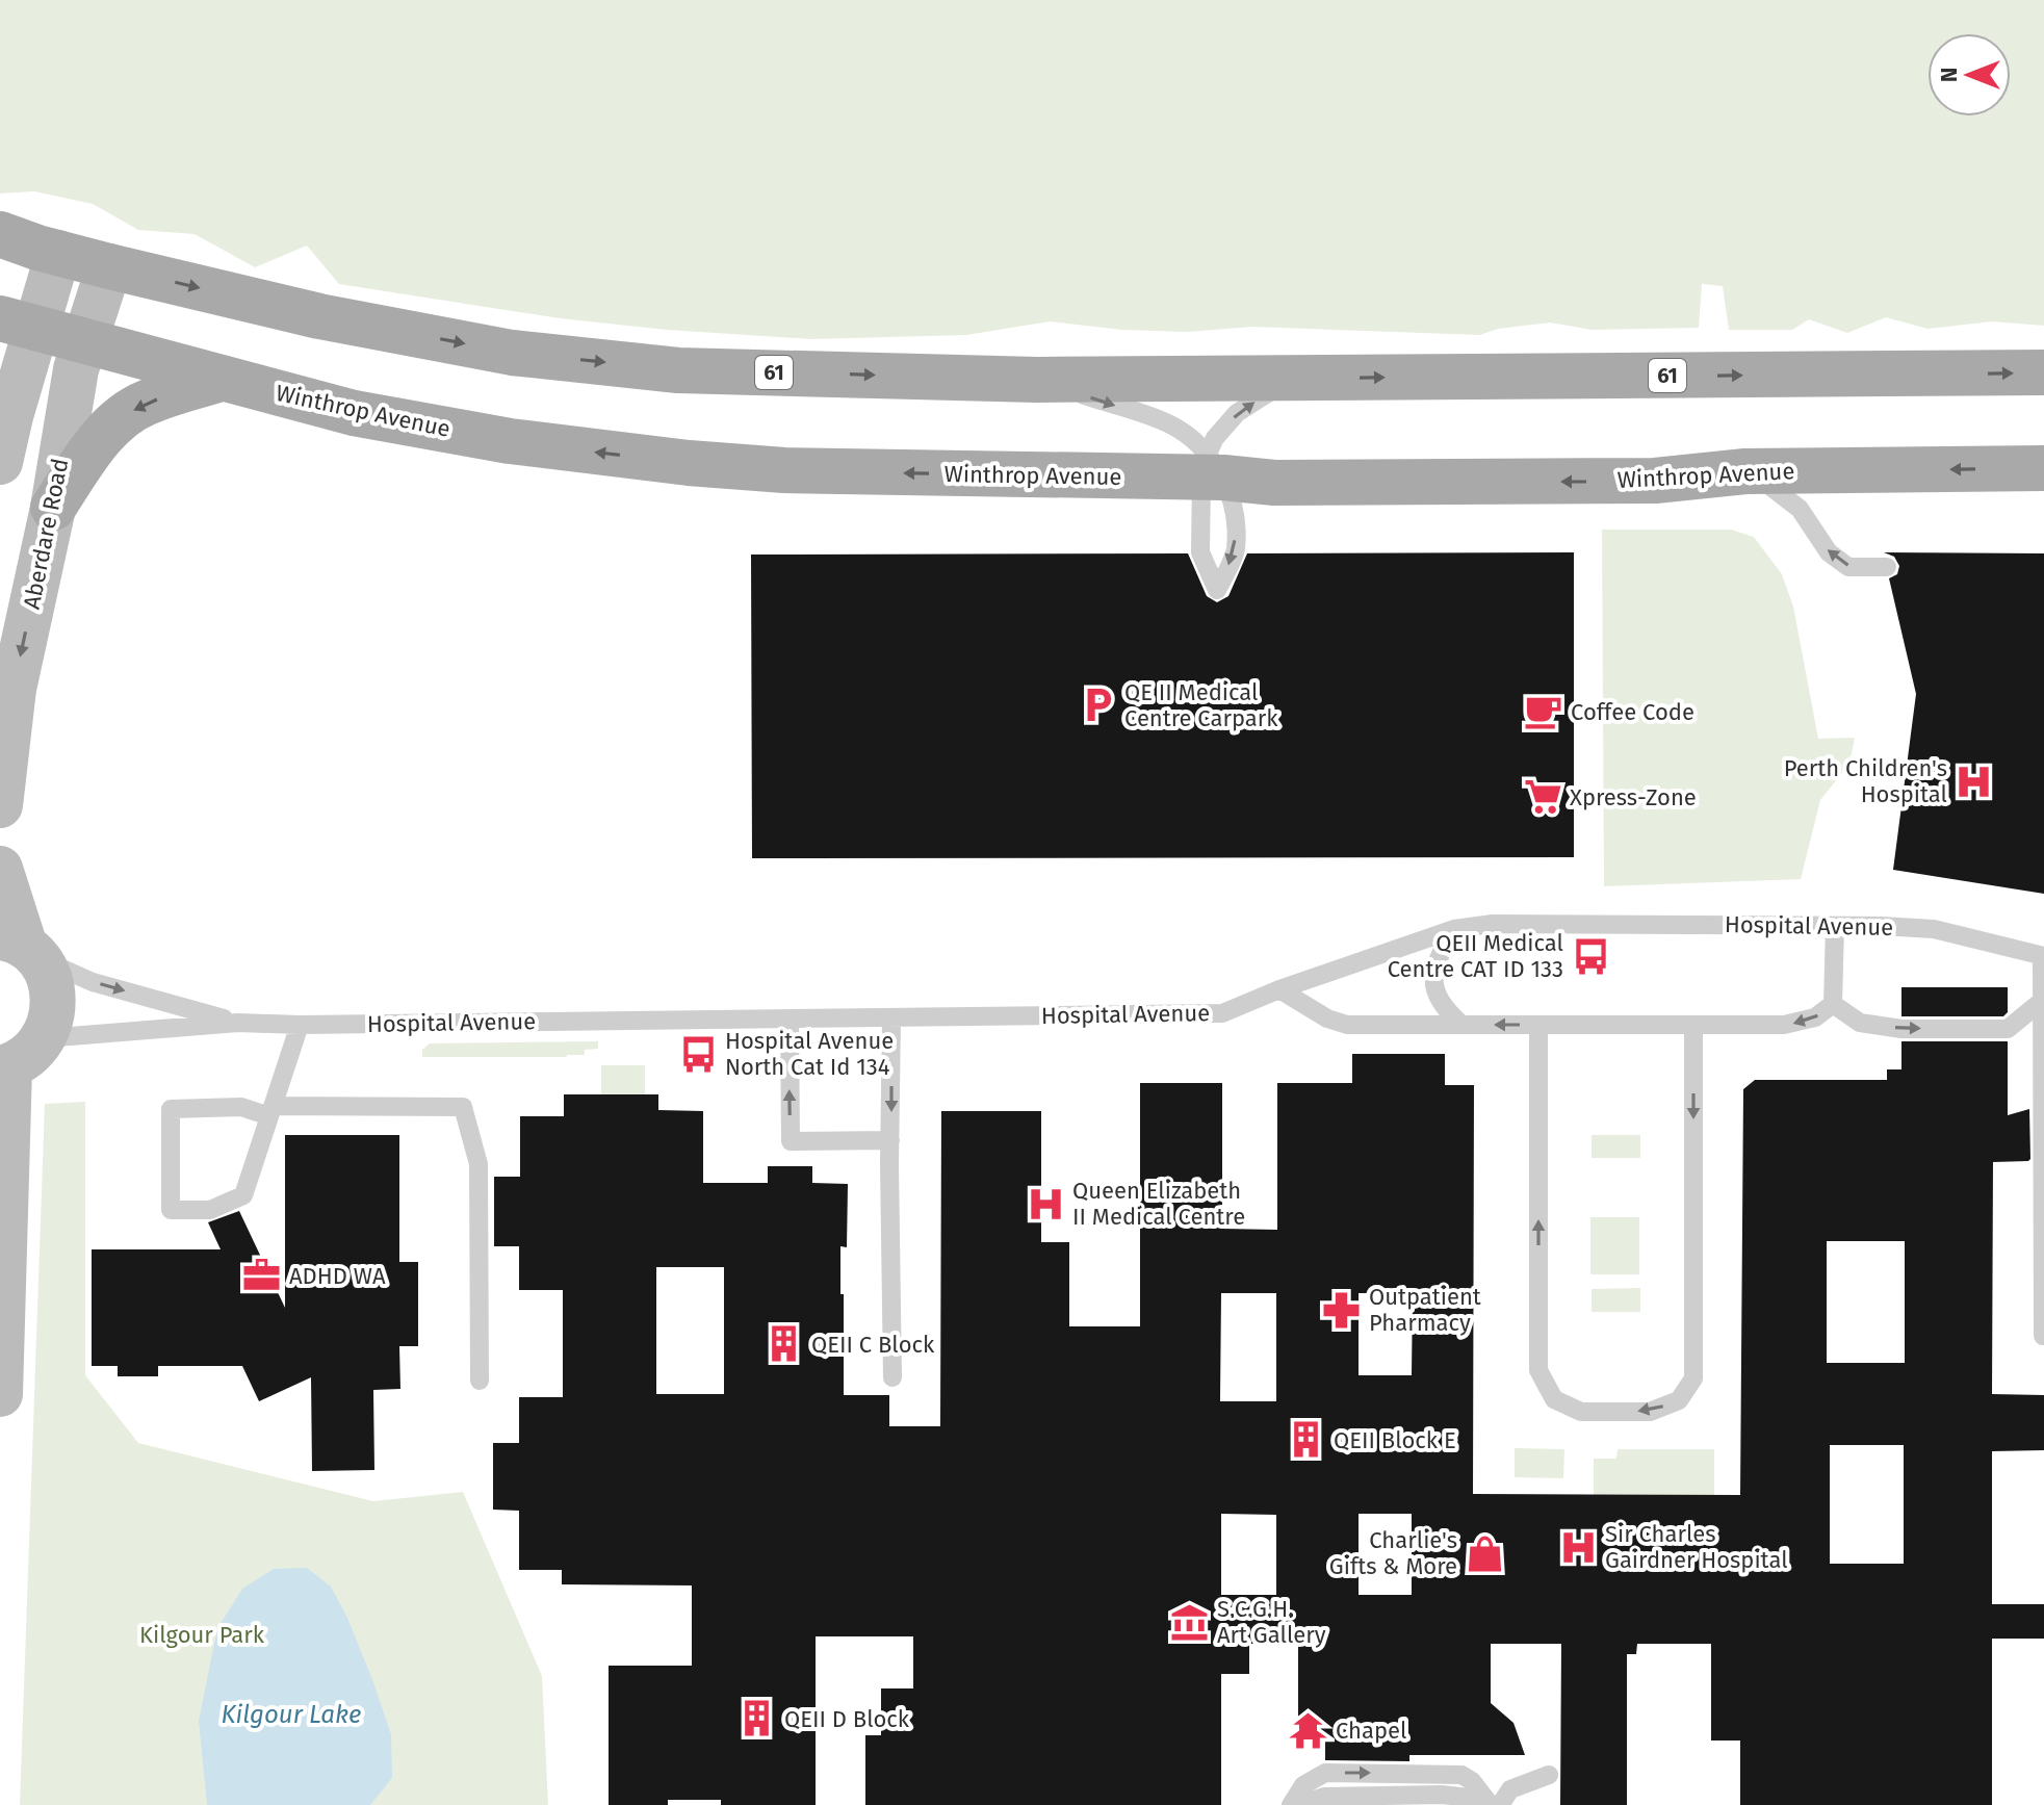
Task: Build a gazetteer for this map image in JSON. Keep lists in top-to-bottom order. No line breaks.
{"streets":{"main road":["61","Winthrop Avenue","Aberdare Road"],"lane":["Hospital Avenue"]},"crossings":[["61","Aberdare Road"],["Winthrop Avenue","Aberdare Road"]],"one_way":["Aberdare Road"],"water":["Kilgour Lake"],"parks":["Kilgour Park"],"places":{"parking":["QE II Medical Centre Carpark"],"cafe":["Coffee Code"],"hospital":["Perth Children's Hospital","Queen Elizabeth II Medical Centre","Sir Charles Gairdner Hospital"],"supermarket":["Xpress-Zone"],"bus stop":["QEII Medical Centre CAT ID 133","Hospital Avenue North Cat Id 134"],"office":["ADHD WA"],"pharmacy":["Outpatient Pharmacy"],"building":["QEII C Block","QEII Block E","QEII D Block"],"shop":["Charlie's Gifts & More"],"museum":["S.C.G.H. Art Gallery"],"temple":["Chapel"]},"north":"left"}
